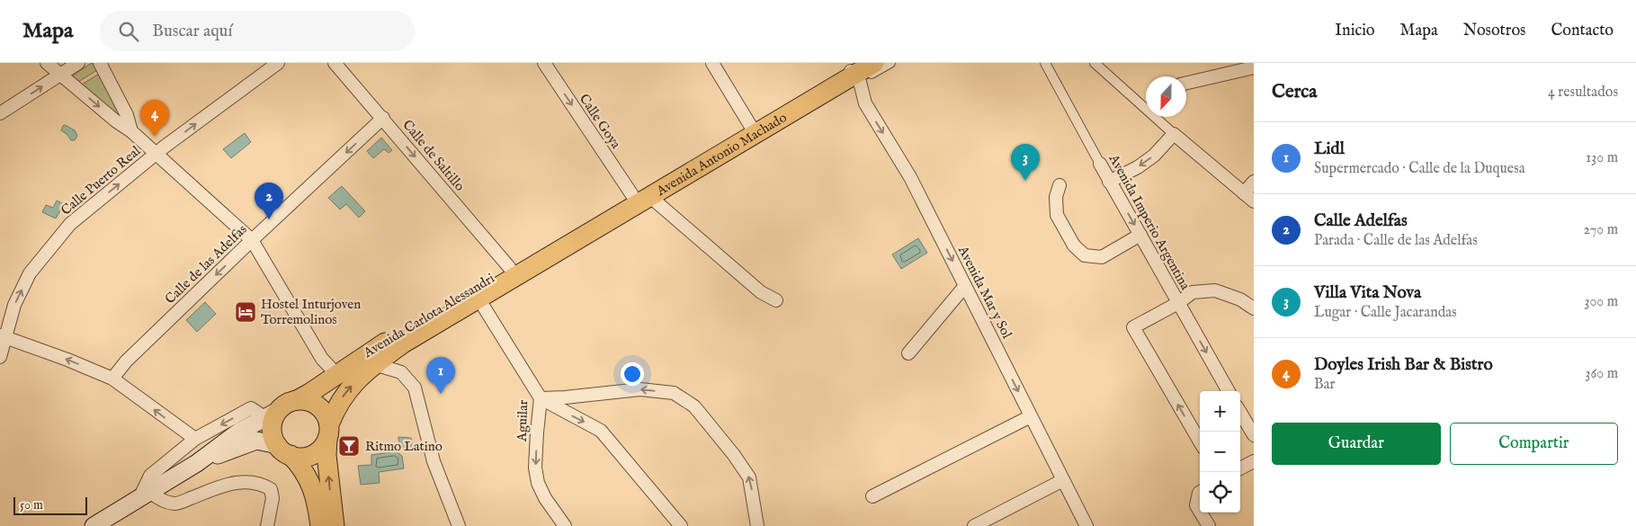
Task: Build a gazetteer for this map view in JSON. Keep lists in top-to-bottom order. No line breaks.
{"streets":{"main road":["Avenida Antonio Machado","Avenida Carlota Alessandri"],"street":["Calle Goya","Calle de Saltillo","Calle Puerto Real","Avenida Imperio Argentina","Calle de las Adelfas","Avenida Mar y Sol","Aguilar"]},"crossings":[["Calle Goya","Avenida Antonio Machado"],["Avenida Antonio Machado","Avenida Mar y Sol"],["Avenida Antonio Machado","Avenida Carlota Alessandri"],["Calle de Saltillo","Calle de las Adelfas"],["Calle de Saltillo","Avenida Carlota Alessandri"],["Avenida Carlota Alessandri","Aguilar"]],"one_way":["Calle Goya","Calle de Saltillo","Calle Puerto Real","Calle de las Adelfas","Avenida Mar y Sol"],"places":{"hotel":["Hostel Inturjoven Torremolinos"],"bar":["Ritmo Latino"]},"scale_bar":"50 m","north":"bottom","page":{"header":"Mapa","search":"Buscar aquí","nav":["Inicio","Mapa","Nosotros","Contacto"],"heading":["Cerca","4 resultados"],"pins":["4","3","2","1"],"list":[{"mark":"1","name":"Lidl","note":"Supermercado · Calle de la Duquesa","value":"130 m"},{"mark":"2","name":"Calle Adelfas","note":"Parada · Calle de las Adelfas","value":"270 m"},{"mark":"3","name":"Villa Vita Nova","note":"Lugar · Calle Jacarandas","value":"300 m"},{"mark":"4","name":"Doyles Irish Bar & Bistro","note":"Bar","value":"360 m"}],"map_buttons":["+","−"],"buttons":["Guardar","Compartir"],"scale":"50 m"}}
